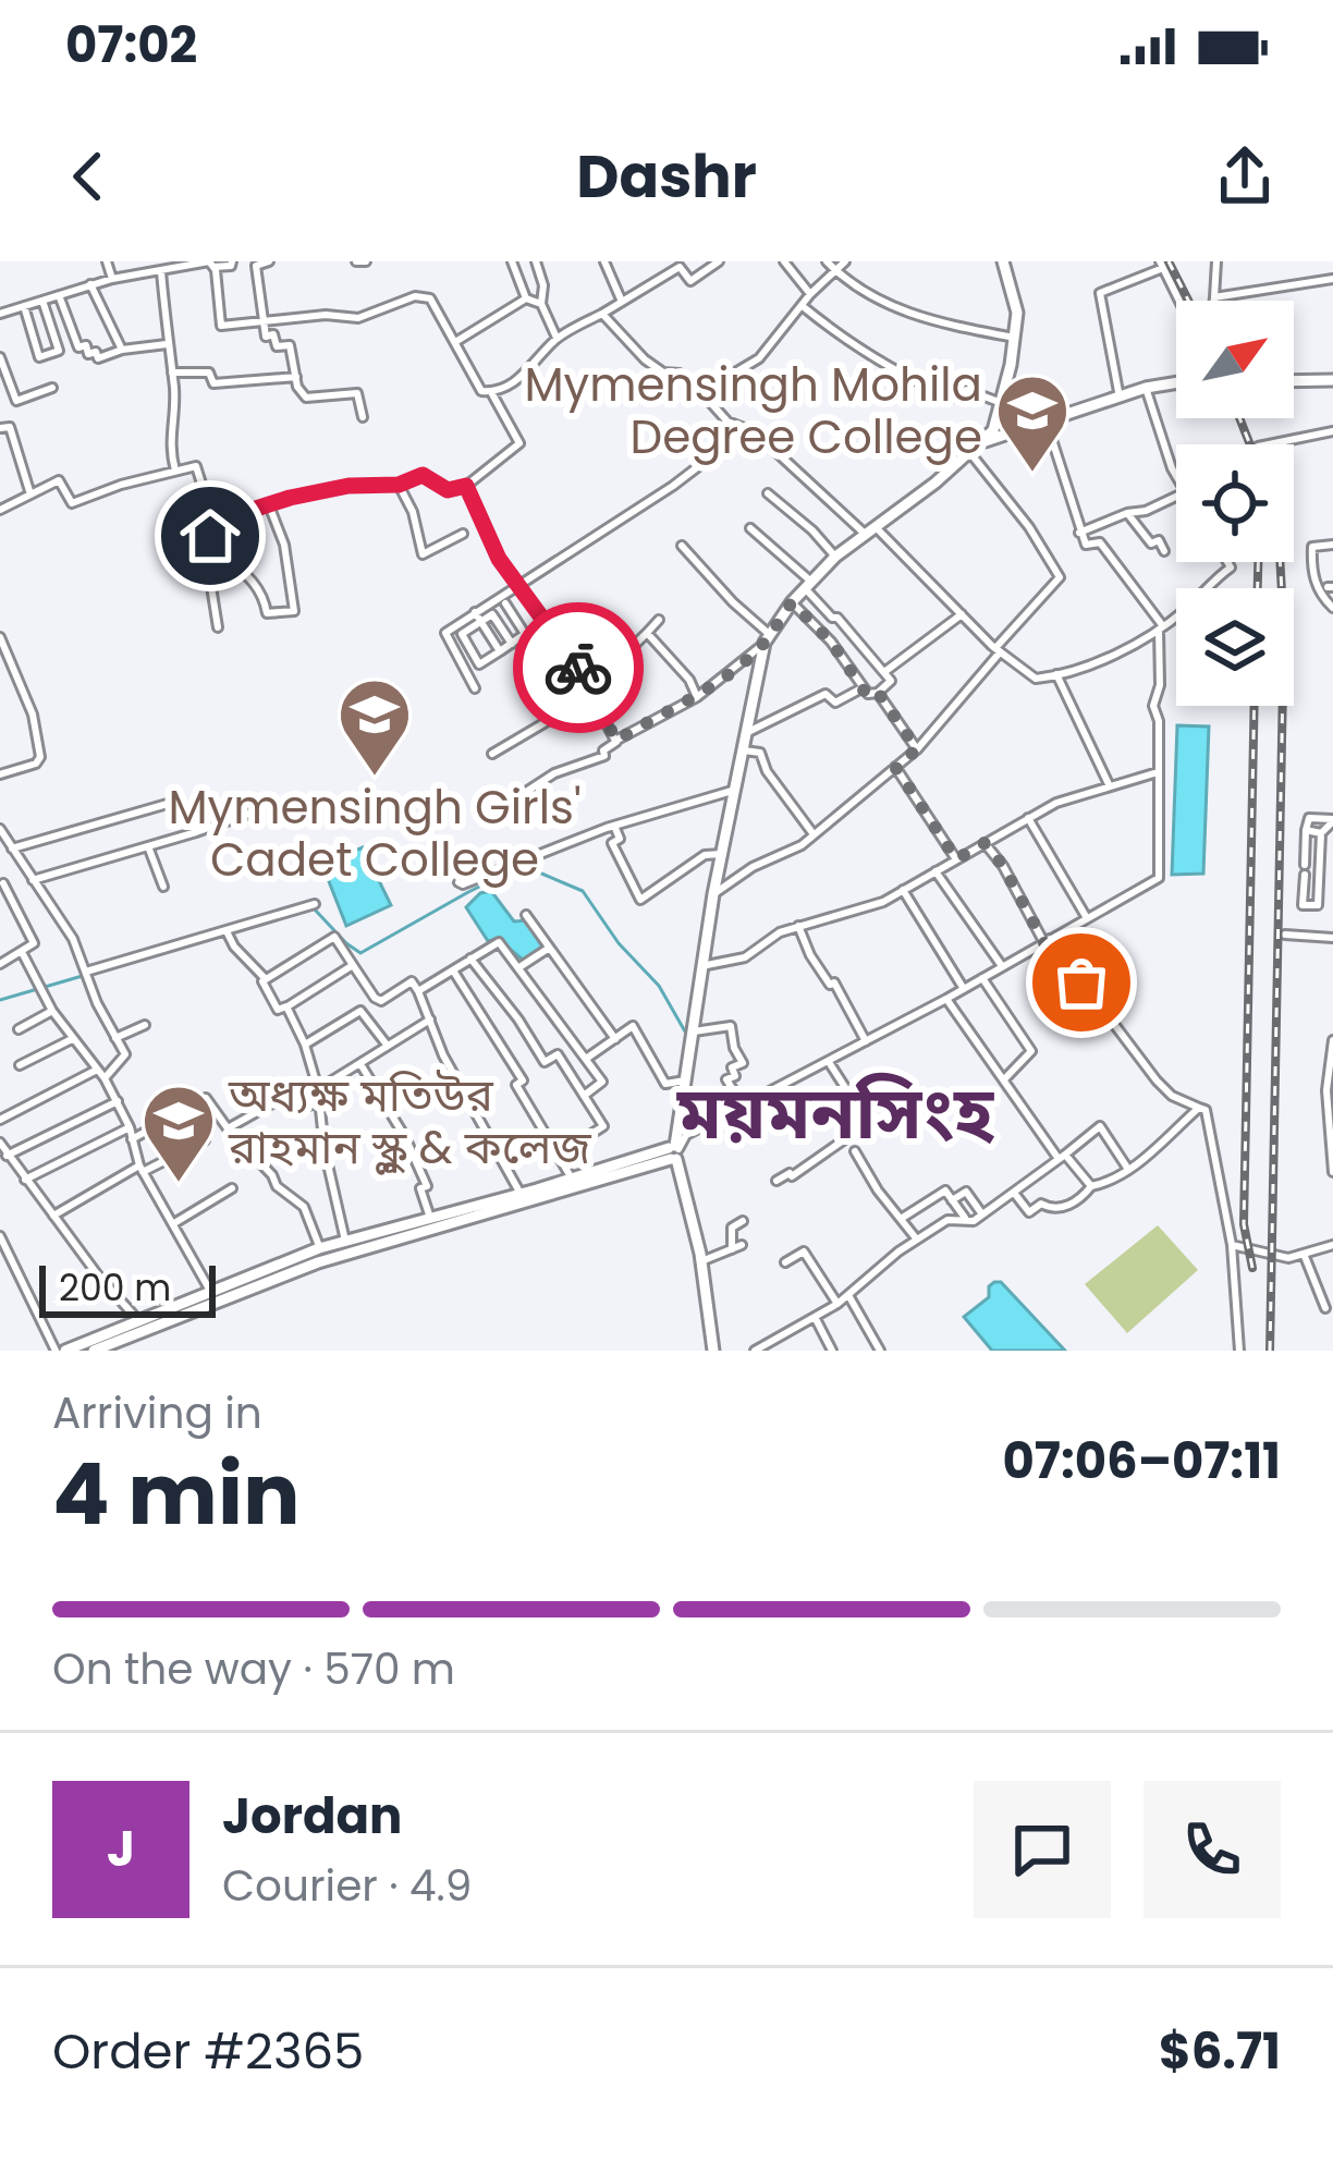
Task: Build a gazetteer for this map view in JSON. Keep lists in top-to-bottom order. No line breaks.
{"districts":["ময়মনসিংহ"],"places":{"school or university":["Mymensingh Mohila Degree College","Mymensingh Girls' Cadet College","অধ্যক্ষ মতিউর রাহমান স্কুল & কলেজ"]},"scale_bar":"200 m","north":"top right","page":{"status":"07:02","header":"Dashr","scale":"200 m","heading":["4 min","Arriving in","07:06–07:11"],"panel":["Jordan","Courier · 4.9","Order #2365","$6.71"],"bar":"On the way · 570 m","round":"J"}}
